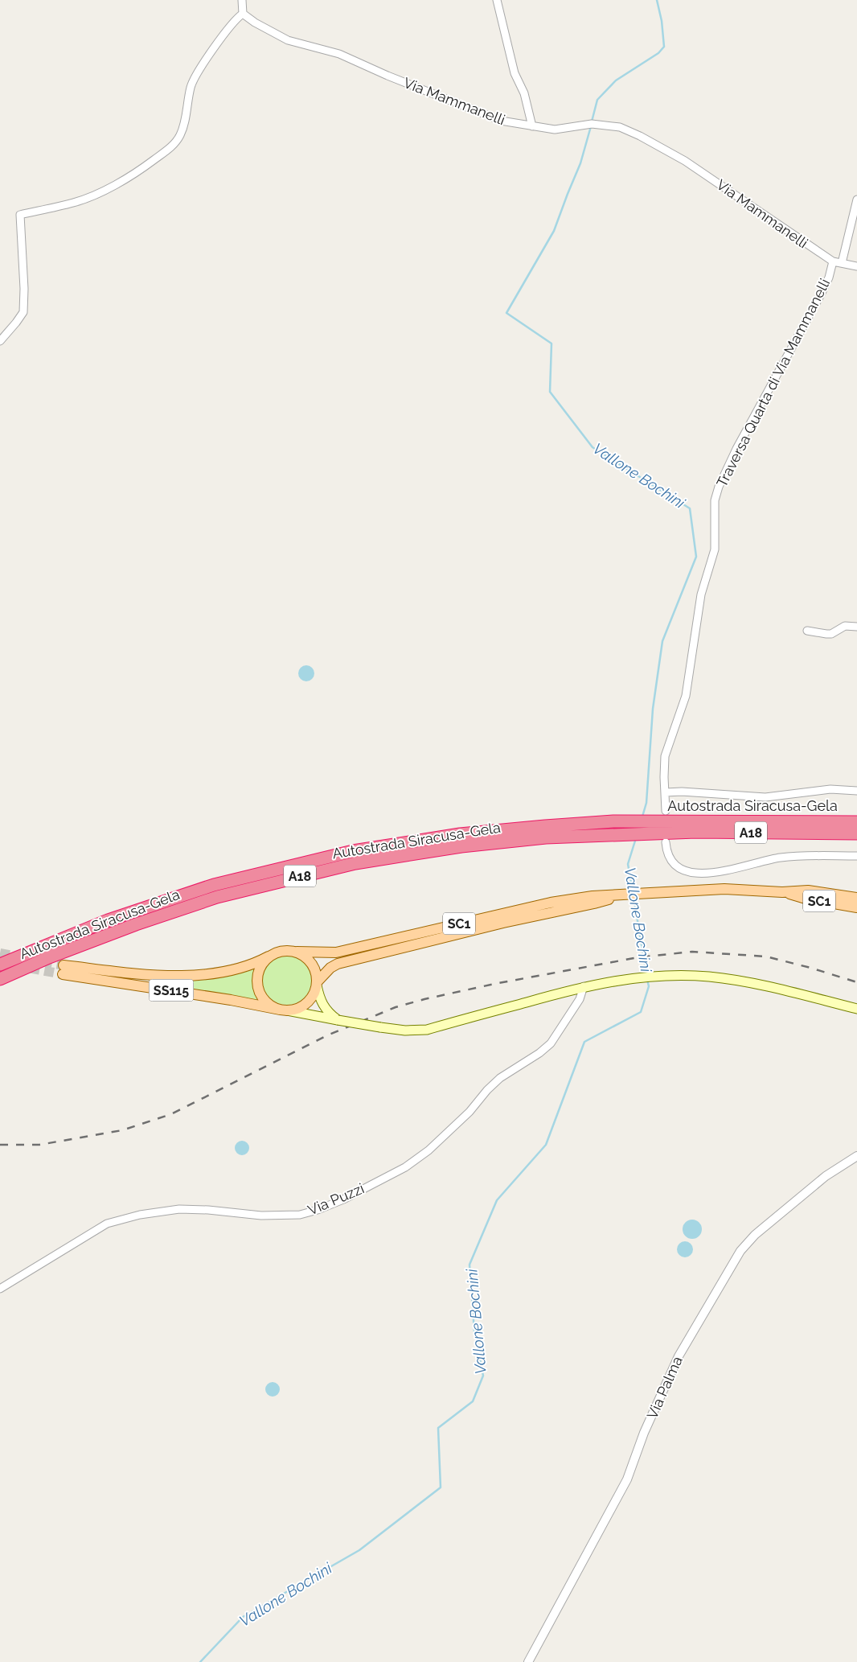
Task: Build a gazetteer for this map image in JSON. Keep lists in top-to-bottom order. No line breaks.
{"streets":{"highway":["Autostrada Siracusa-Gela","A18"],"main road":["SC1","SS115"],"street":["Via Mammanelli","Traversa Quarta di Via Mammanelli","Via Puzzi","Via Palma"]},"crossings":[["Via Mammanelli","Traversa Quarta di Via Mammanelli"],["SC1","SS115"]],"water":["Vallone Bochini"]}
